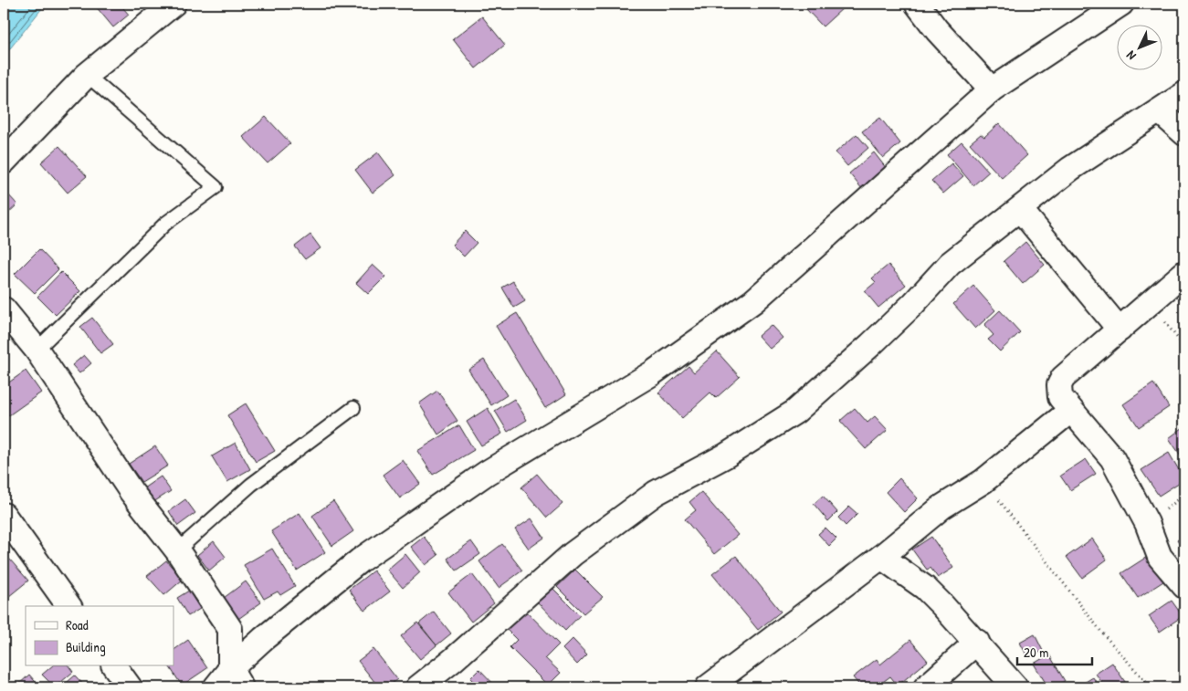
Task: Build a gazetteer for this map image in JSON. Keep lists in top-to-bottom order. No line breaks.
{"legend":["Road","Building"],"scale_bar":"20 m","north":"bottom left"}
